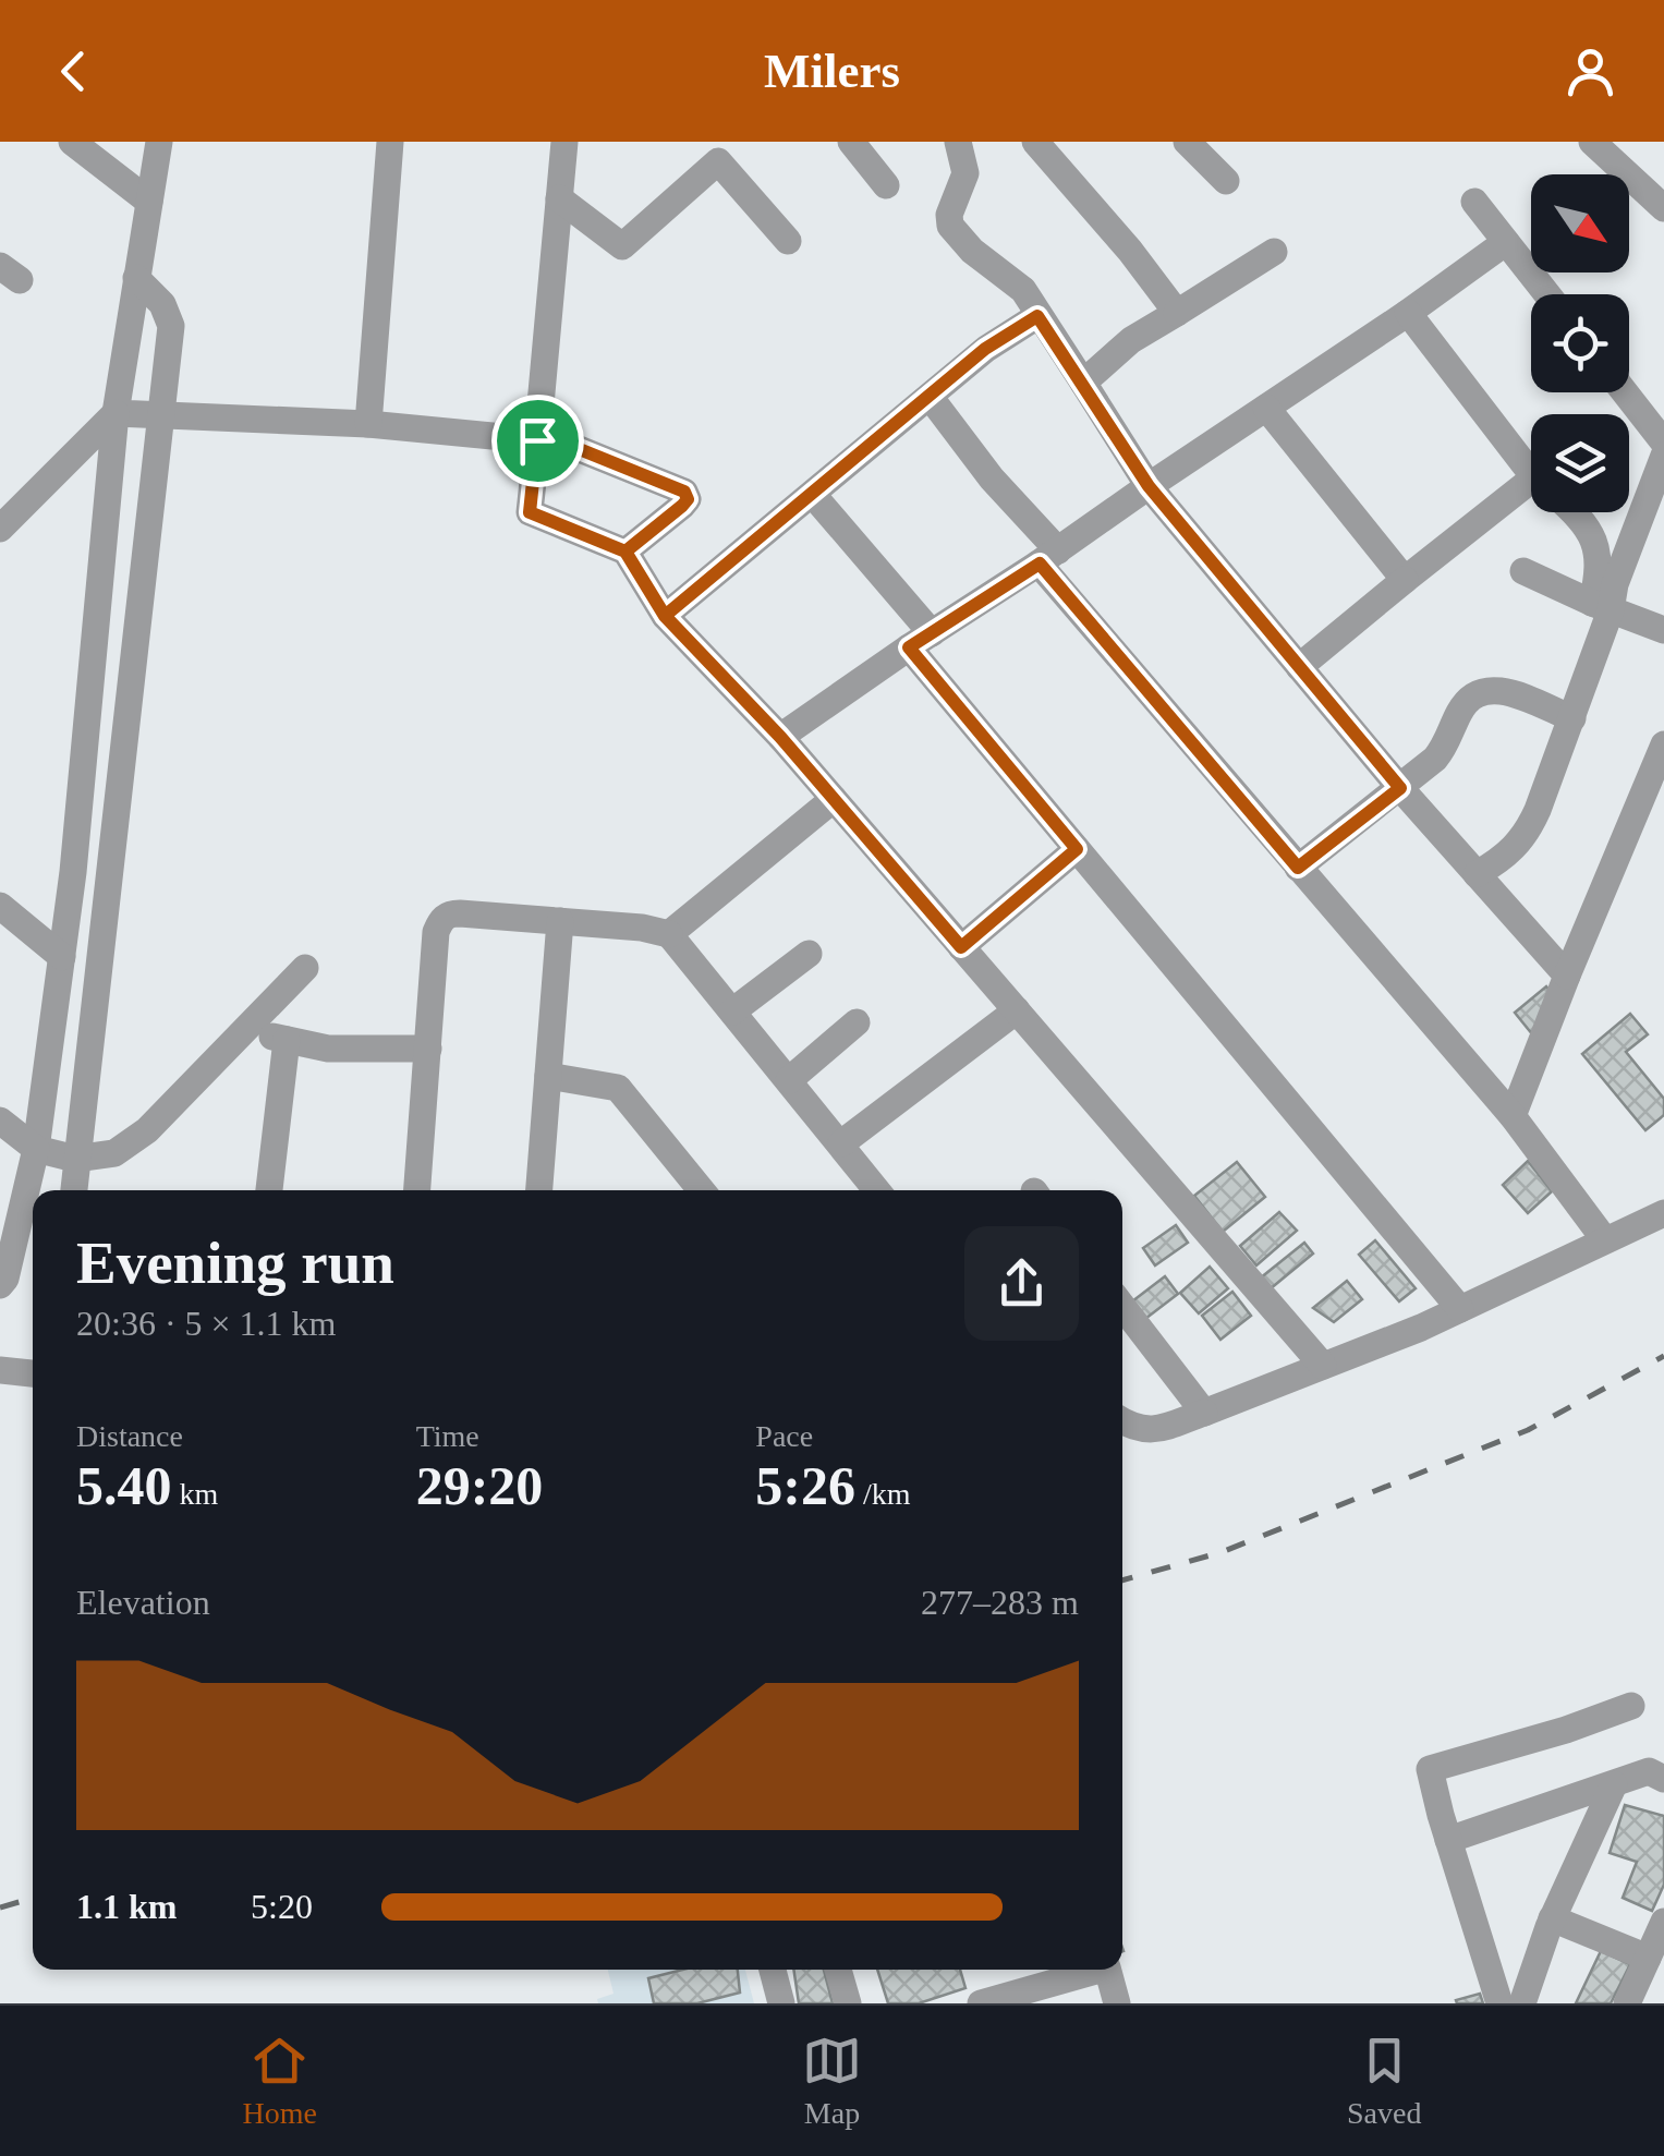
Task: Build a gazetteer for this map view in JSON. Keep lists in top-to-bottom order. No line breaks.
{"north":"bottom right","page":{"header":"Milers","heading":["Evening run","20:36 · 5 × 1.1 km"],"stats":[["Distance","5.40 km"],["Time","29:20"],["Pace","5:26 /km"]],"chart":["Elevation","277–283 m"],"list":[{"name":"1.1 km","note":"5:20"}],"tabs":["Home","Map","Saved"]}}
